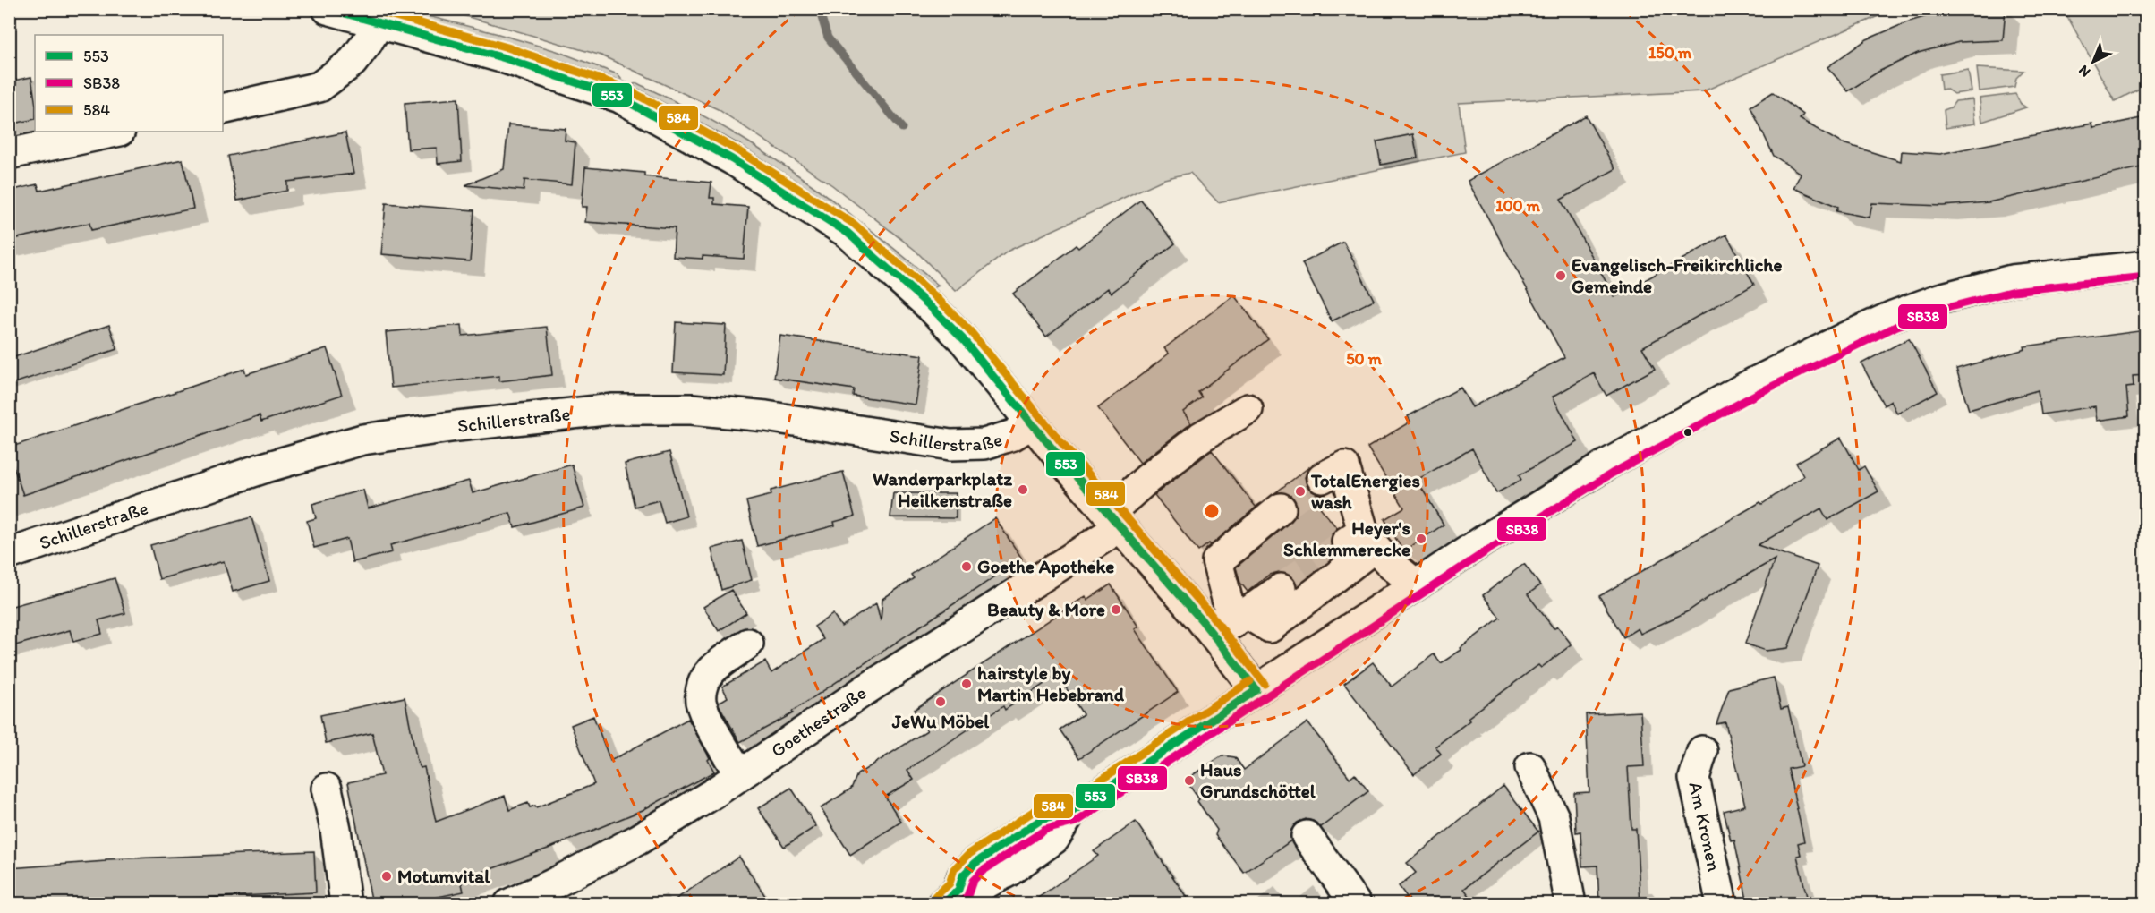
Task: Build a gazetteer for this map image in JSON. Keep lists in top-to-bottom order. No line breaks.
{"streets":{"street":["Schillerstraße","Goethestraße","Am Kronen"]},"places":["Evangelisch-Freikirchliche Gemeinde","Wanderparkplatz Heilkenstraße","TotalEnergies wash","Heyer's Schlemmerecke","Goethe Apotheke","Beauty & More","hairstyle by Martin Hebebrand","JeWu Möbel","Haus Grundschöttel","Motumvital"],"lines":["transit line 553","transit line 584","transit line SB38"],"legend":["553","SB38","584"],"north":"bottom left","rings":["150 m","100 m","50 m"]}
